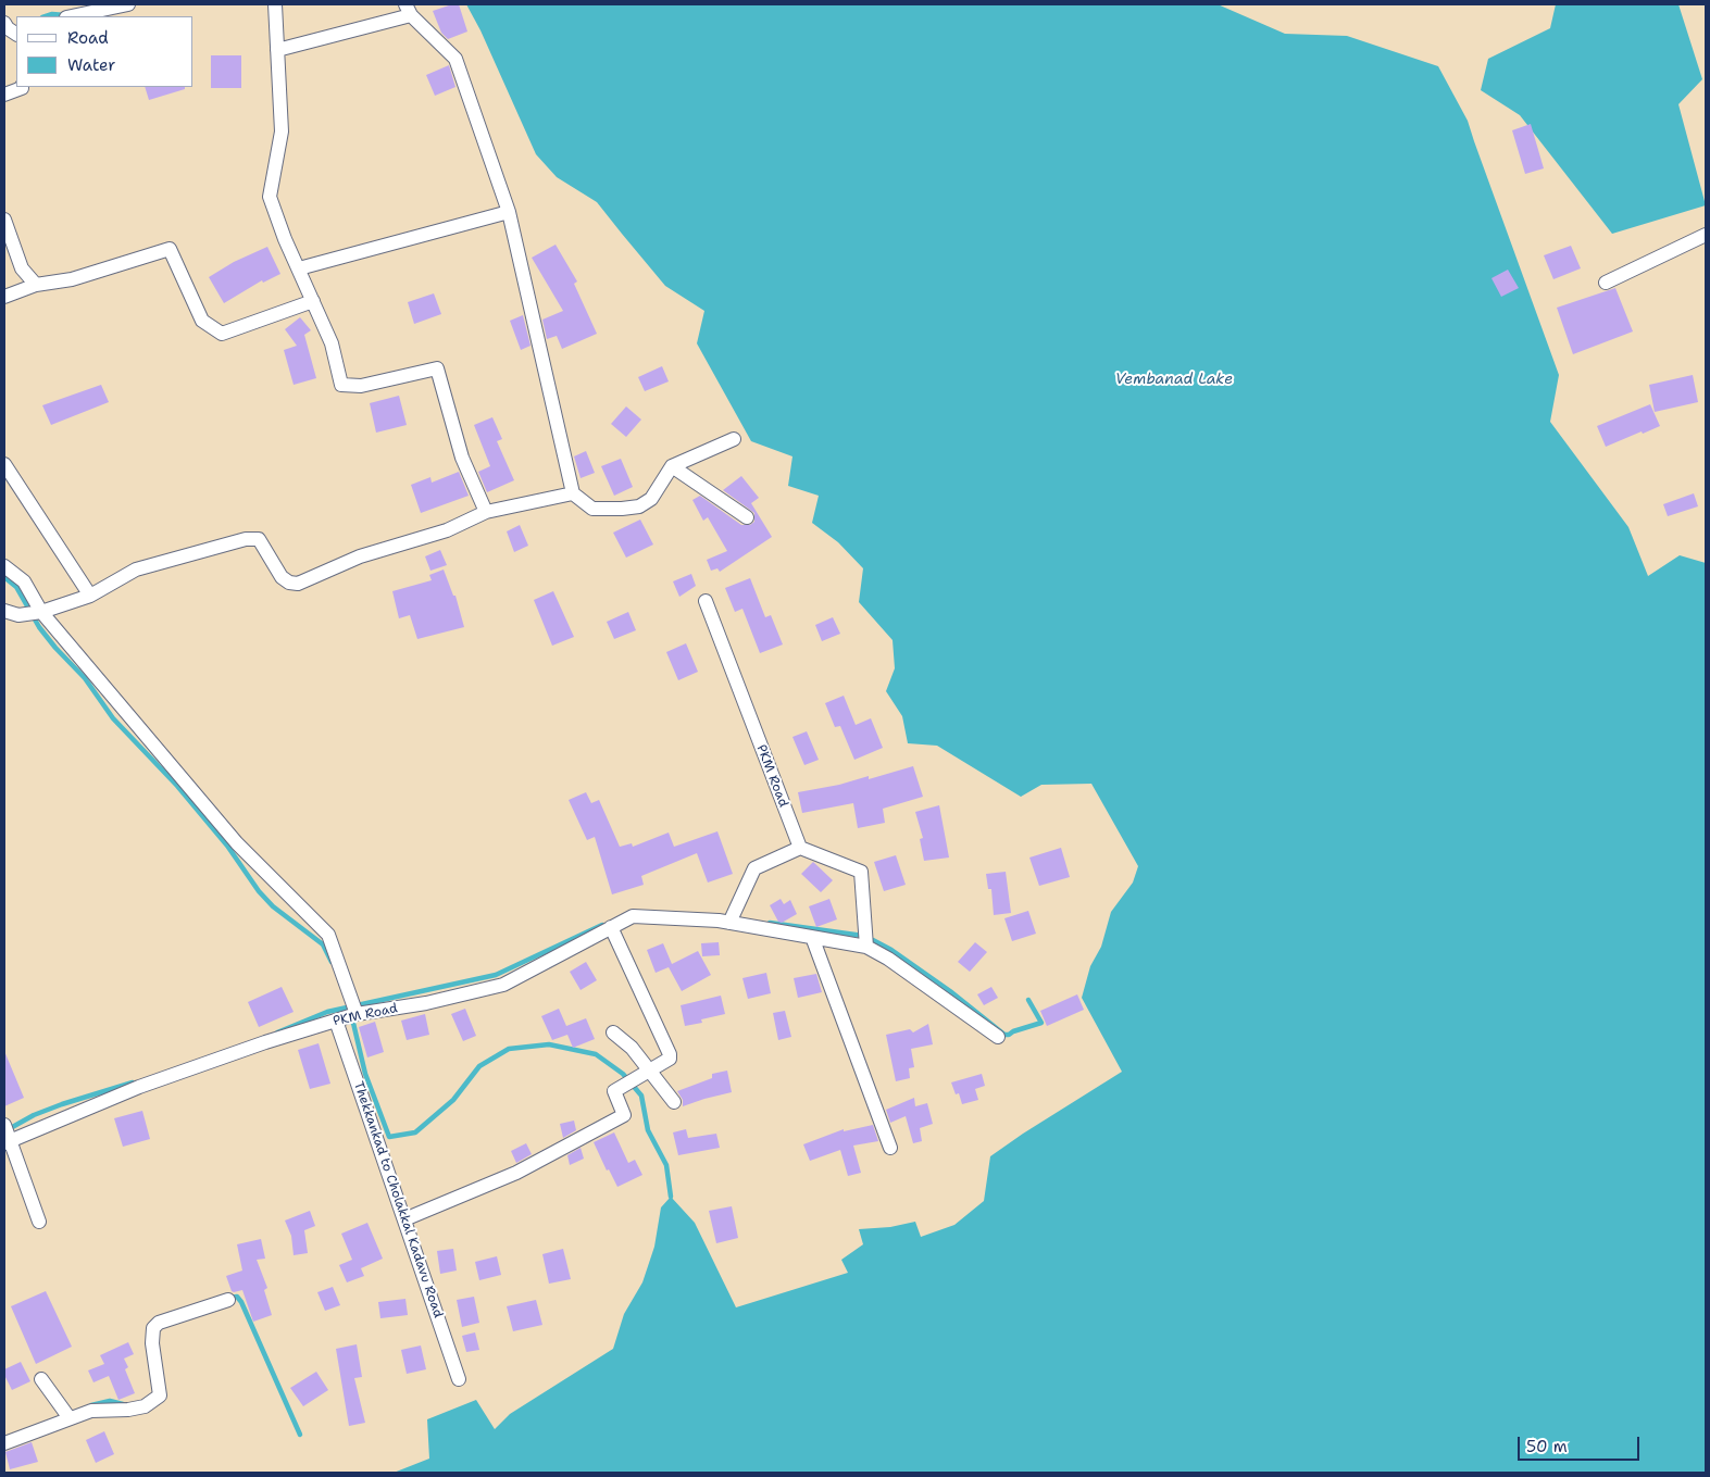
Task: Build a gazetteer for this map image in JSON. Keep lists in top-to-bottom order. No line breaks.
{"streets":{"street":["PKM Road","Thekkankad to Cholakkal Kadavu Road"]},"crossings":[["PKM Road","Thekkankad to Cholakkal Kadavu Road"]],"water":["Vembanad Lake"],"legend":["Road","Water"],"scale_bar":"50 m"}
